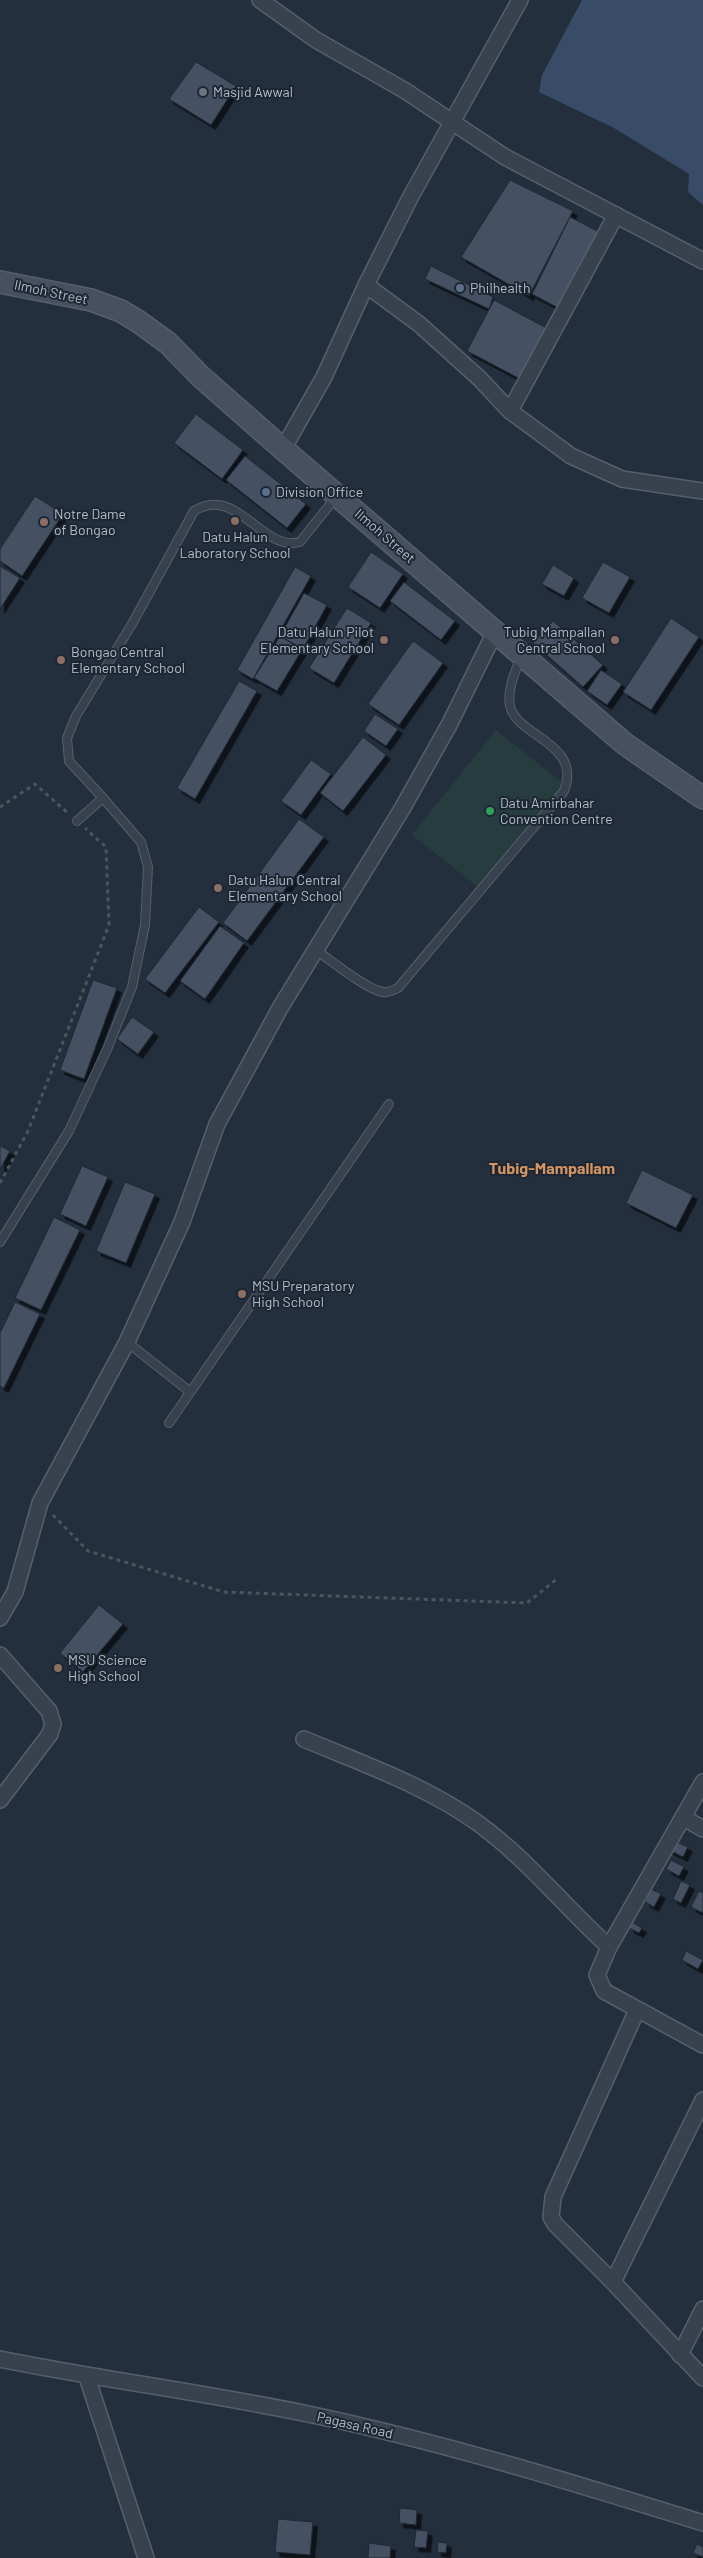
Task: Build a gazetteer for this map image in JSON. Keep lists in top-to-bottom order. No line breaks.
{"streets":{"street":["Ilmoh Street","Pagasa Road"]},"districts":["Tubig-Mampallam"],"places":["Masjid Awwal","Philhealth","Division Office","Datu Halun Laboratory School","Notre Dame of Bongao","Datu Halun Pilot Elementary School","Tubig Mampallan Central School","Bongao Central Elementary School","Datu Amirbahar Convention Centre","Datu Halun Central Elementary School","MSU Preparatory High School","MSU Science High School"]}
